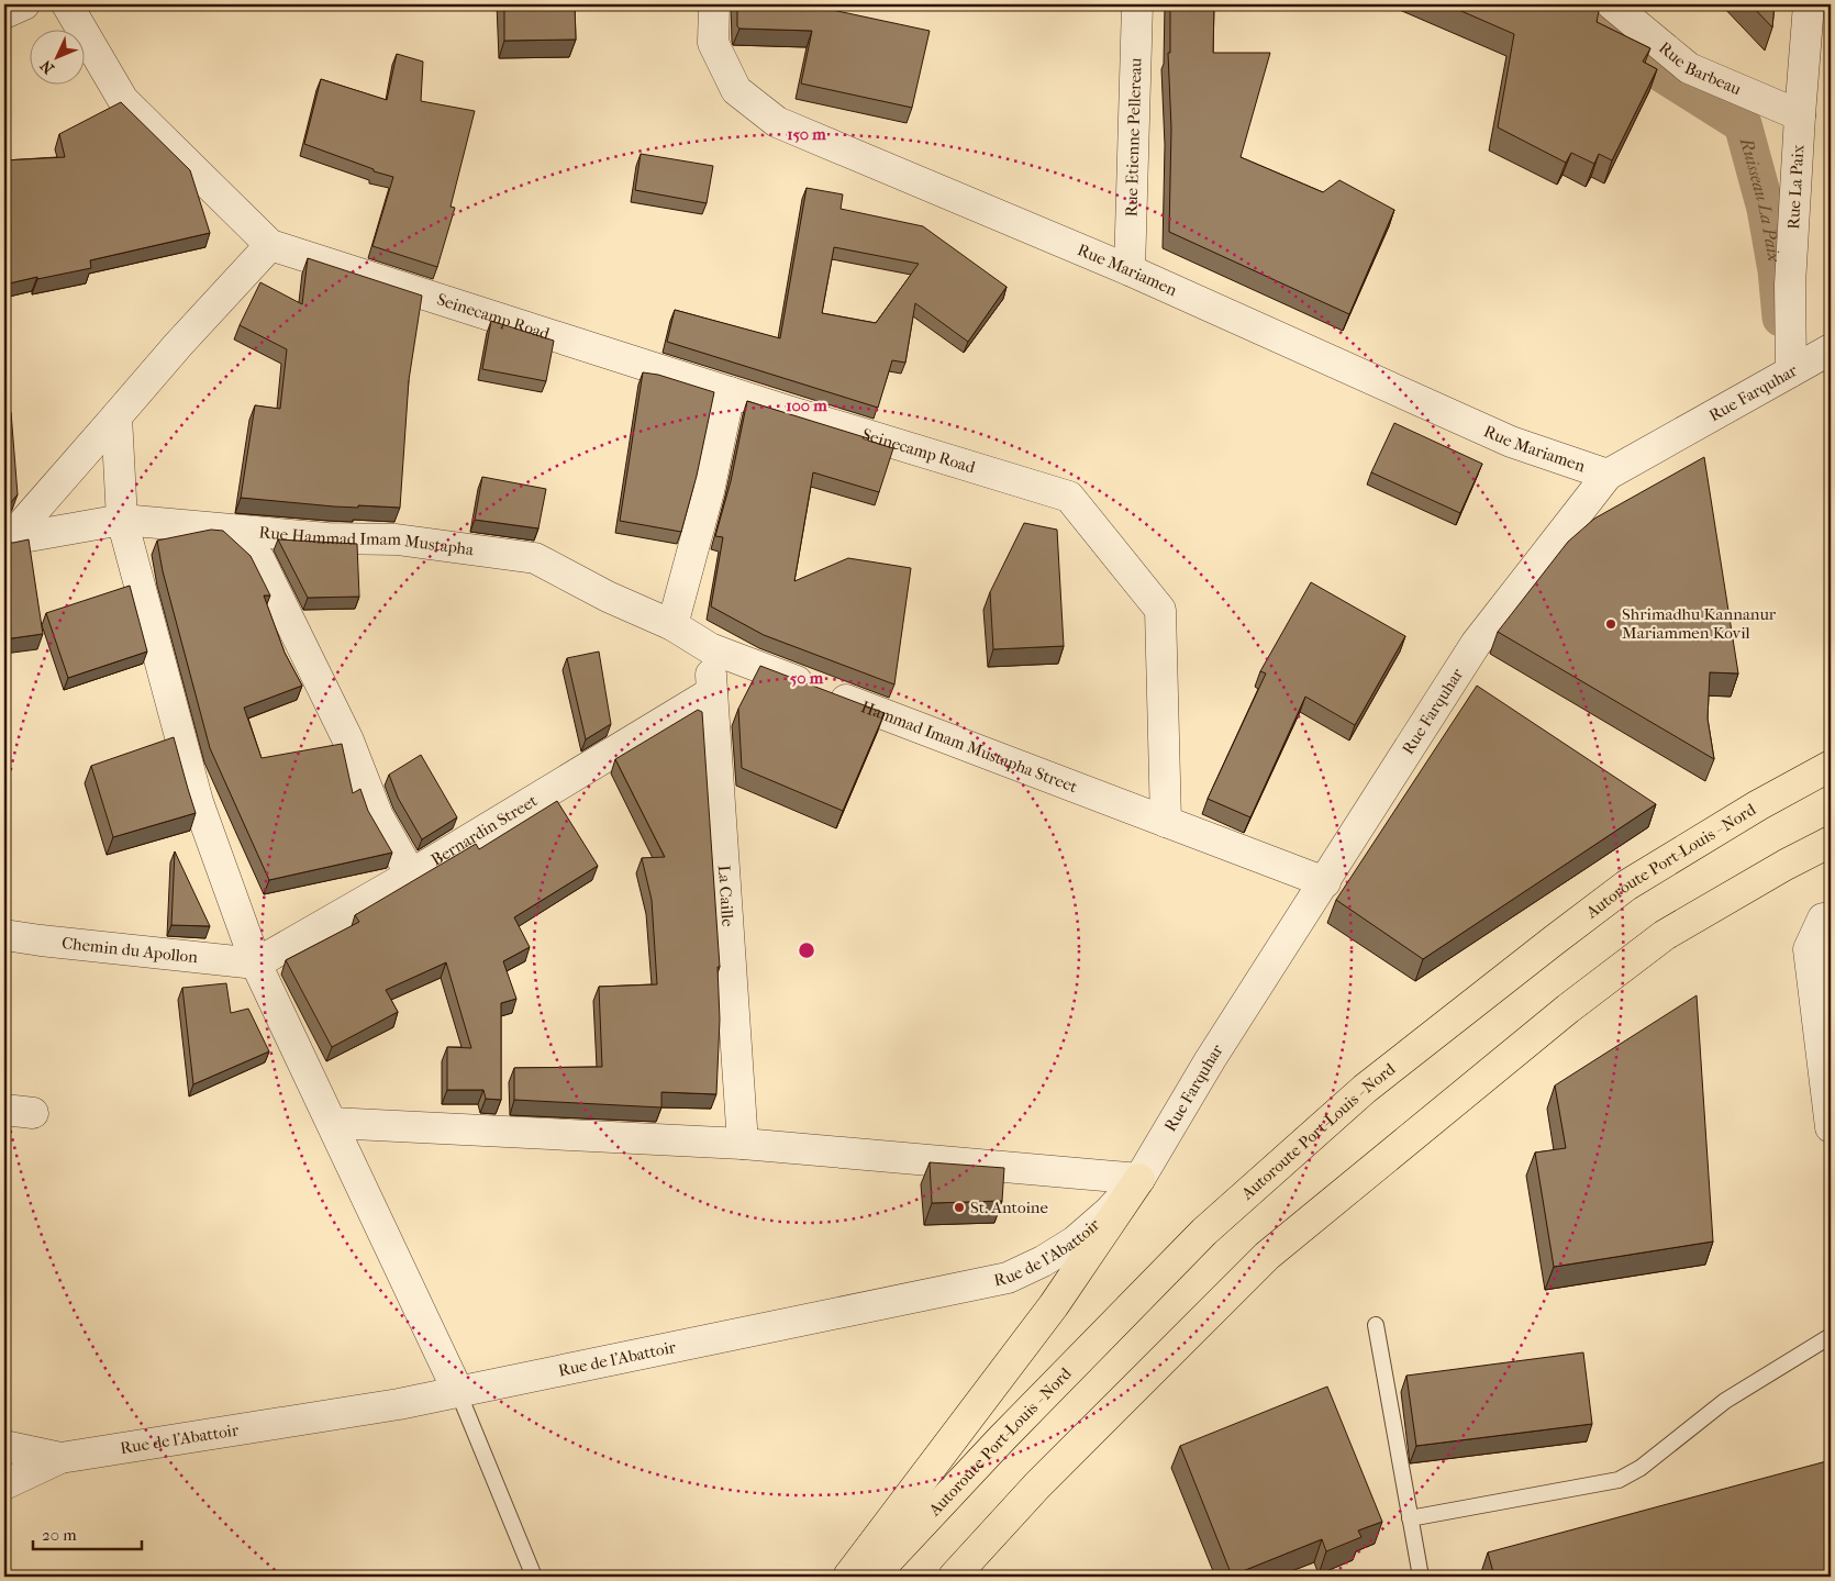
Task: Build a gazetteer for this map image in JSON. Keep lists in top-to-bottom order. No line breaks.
{"streets":{"highway":["Autoroute Port-Louis - Nord"],"street":["Rue Barbeau","Rue Etienne Pellereau","Rue La Paix","Rue Mariamen","Seinecamp Road","Rue Farquhar","Rue Hammad Imam Mustapha","Hammad Imam Mustapha Street","Bernardin Street","La Caille","Chemin du Apollon","Rue de l'Abattoir"]},"crossings":[["Rue Barbeau","Rue La Paix"],["Rue Etienne Pellereau","Rue Mariamen"],["Rue La Paix","Rue Farquhar"],["Rue Mariamen","Rue Farquhar"],["Seinecamp Road","Hammad Imam Mustapha Street"],["Rue Farquhar","Rue de l'Abattoir"],["Rue Hammad Imam Mustapha","Hammad Imam Mustapha Street"],["Rue Hammad Imam Mustapha","La Caille"],["Hammad Imam Mustapha Street","La Caille"],["Bernardin Street","La Caille"],["Bernardin Street","Chemin du Apollon"]],"water":["Ruisseau La Paix"],"places":["Shrimadhu Kannanur Mariammen Kovil","St. Antoine"],"scale_bar":"20 m","north":"bottom left","rings":["150 m","100 m","50 m"]}
